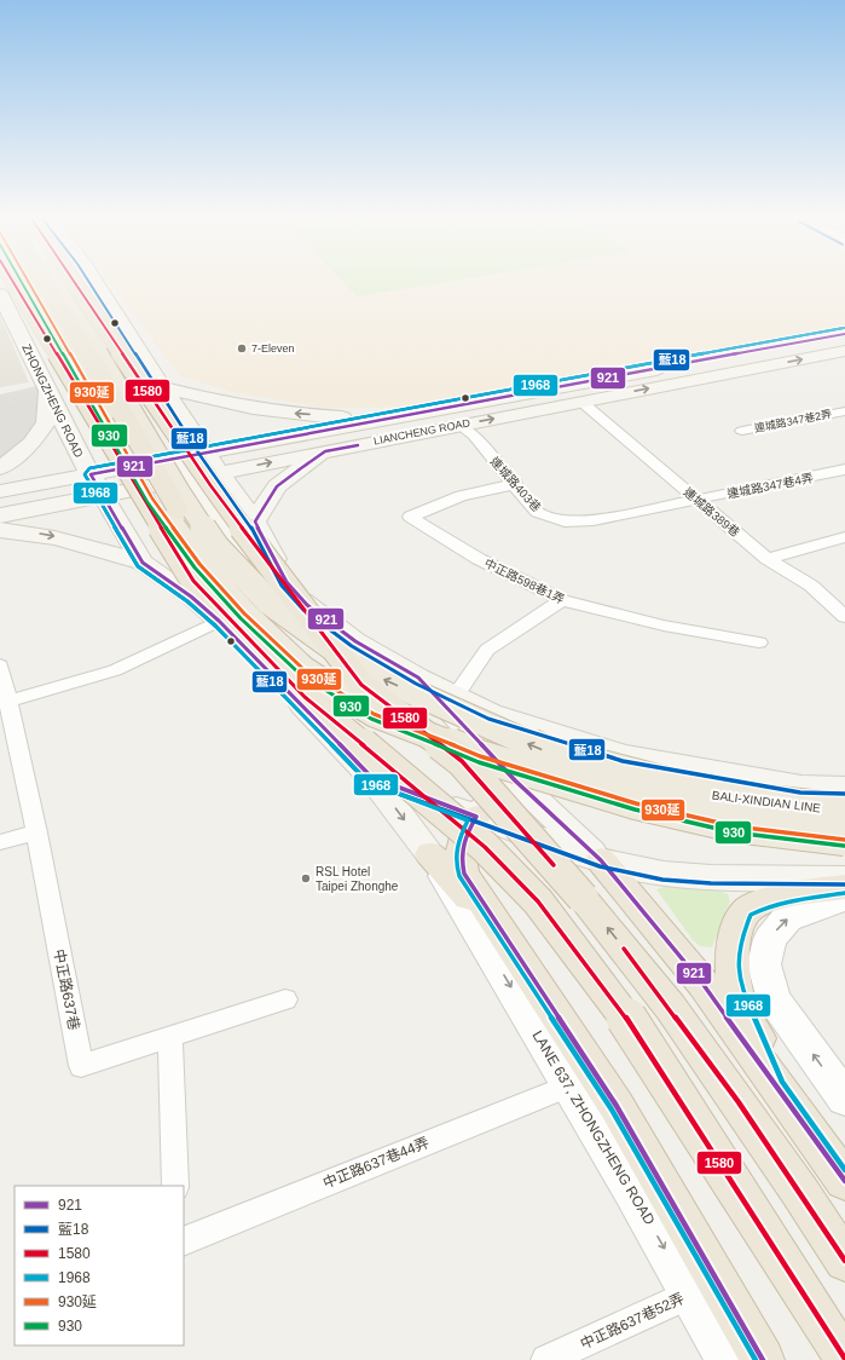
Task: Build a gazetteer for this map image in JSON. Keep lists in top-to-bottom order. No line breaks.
{"streets":{"highway":["BALI-XINDIAN LINE"],"main road":["ZHONGZHENG ROAD","LIANCHENG ROAD"],"street":["LANE 637, ZHONGZHENG ROAD"],"lane":["連城路347巷2弄","連城路403巷","連城路347巷4弄","連城路389巷","中正路598巷1弄","中正路637巷","中正路637巷44弄","中正路637巷52弄"]},"crossings":[["ZHONGZHENG ROAD","LIANCHENG ROAD"],["LIANCHENG ROAD","連城路403巷"],["LIANCHENG ROAD","連城路389巷"],["連城路403巷","連城路347巷4弄"],["連城路403巷","連城路389巷"],["連城路403巷","中正路598巷1弄"],["連城路347巷4弄","連城路389巷"],["LANE 637, ZHONGZHENG ROAD","中正路637巷44弄"],["LANE 637, ZHONGZHENG ROAD","中正路637巷52弄"]],"one_way":["LANE 637, ZHONGZHENG ROAD"],"places":["7-Eleven","RSL Hotel Taipei Zhonghe"],"lines":["transit line 藍18","transit line 1580","transit line 930延","transit line 930","transit line 1968","transit line 921"],"legend":["921","藍18","1580","1968","930延","930"]}
